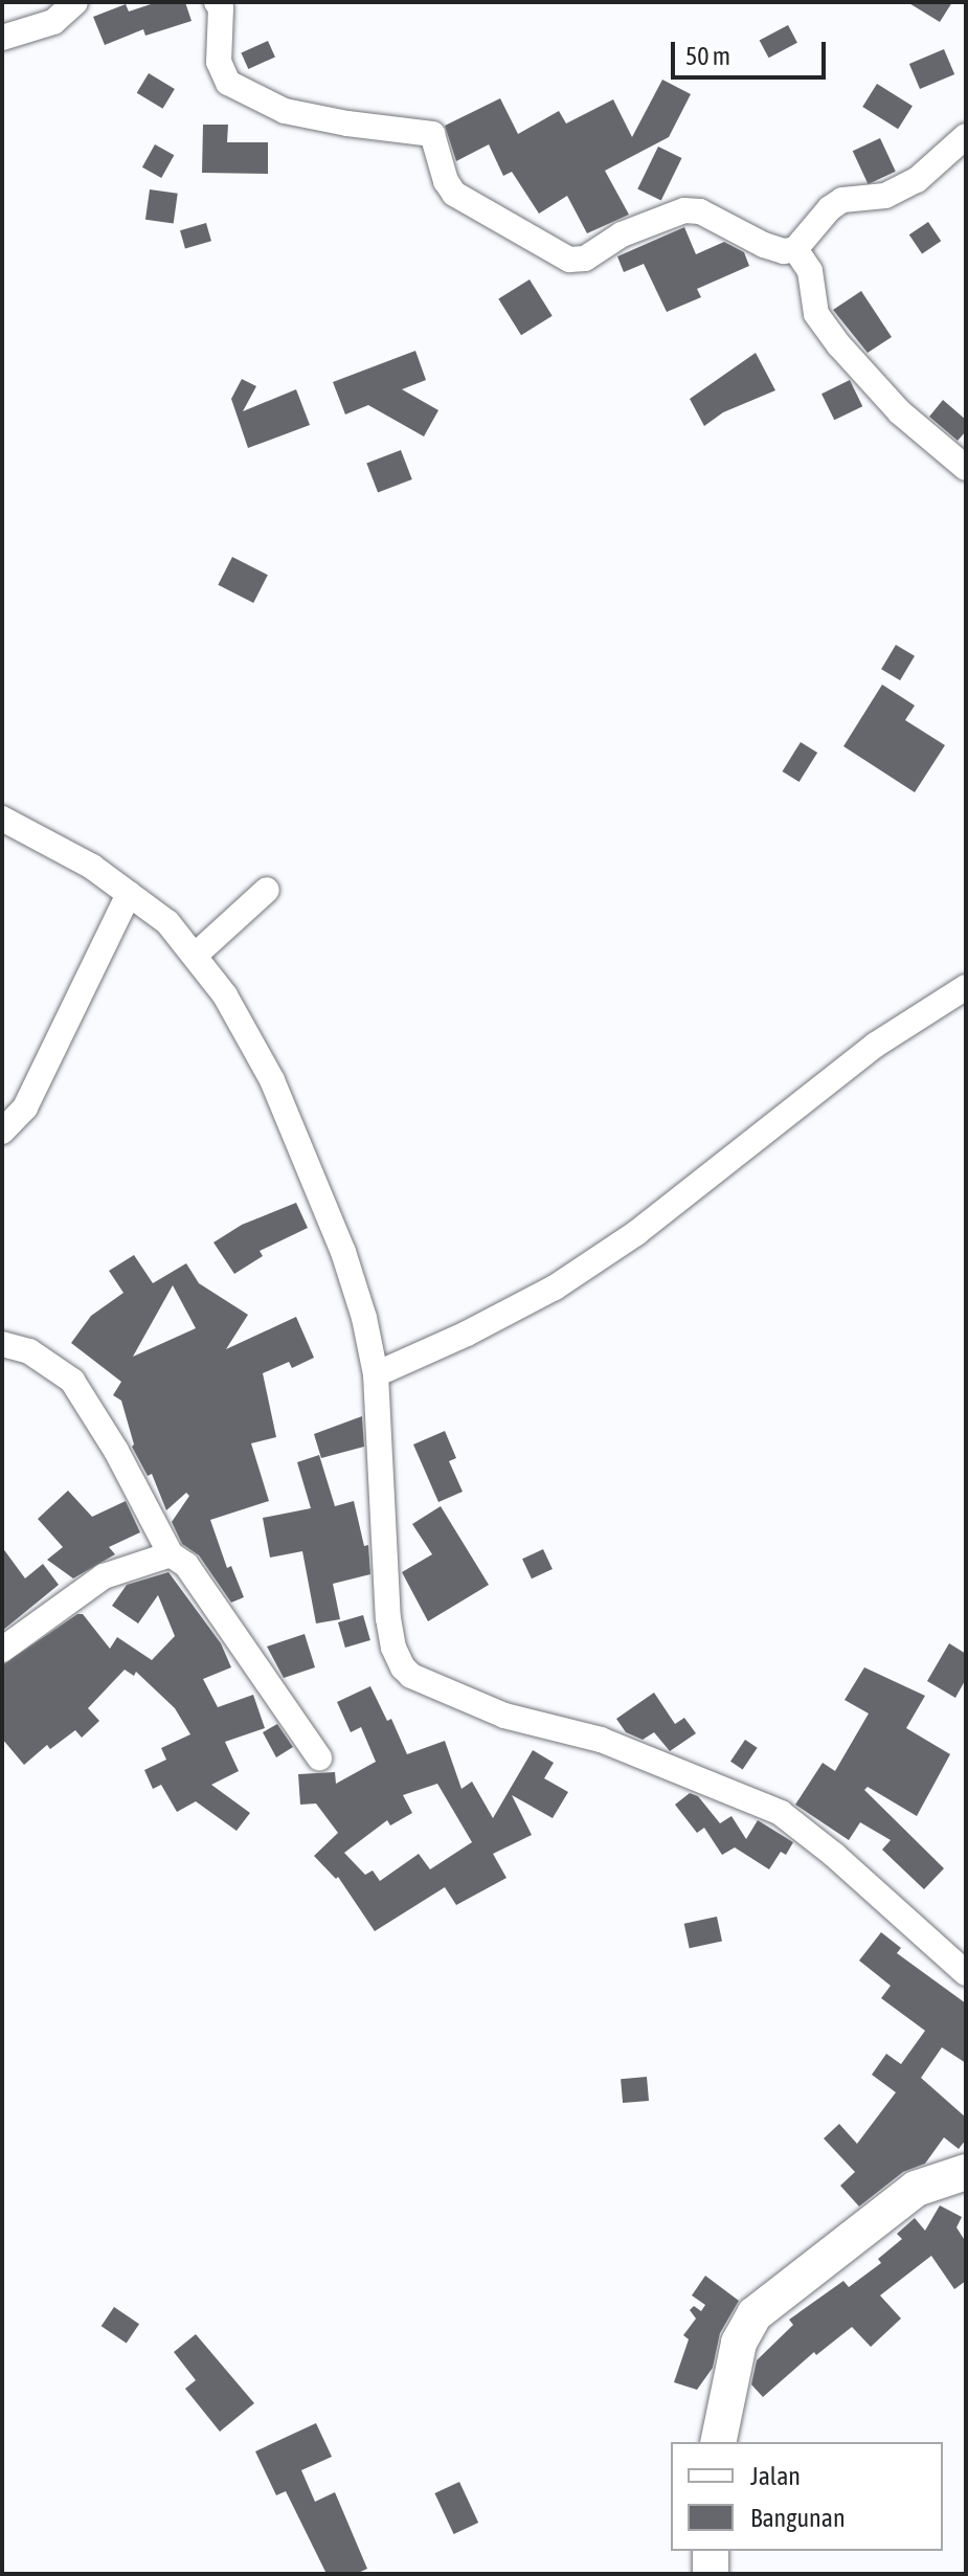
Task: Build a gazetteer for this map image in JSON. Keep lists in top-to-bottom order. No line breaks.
{"legend":["Jalan","Bangunan"],"scale_bar":"50 m"}
